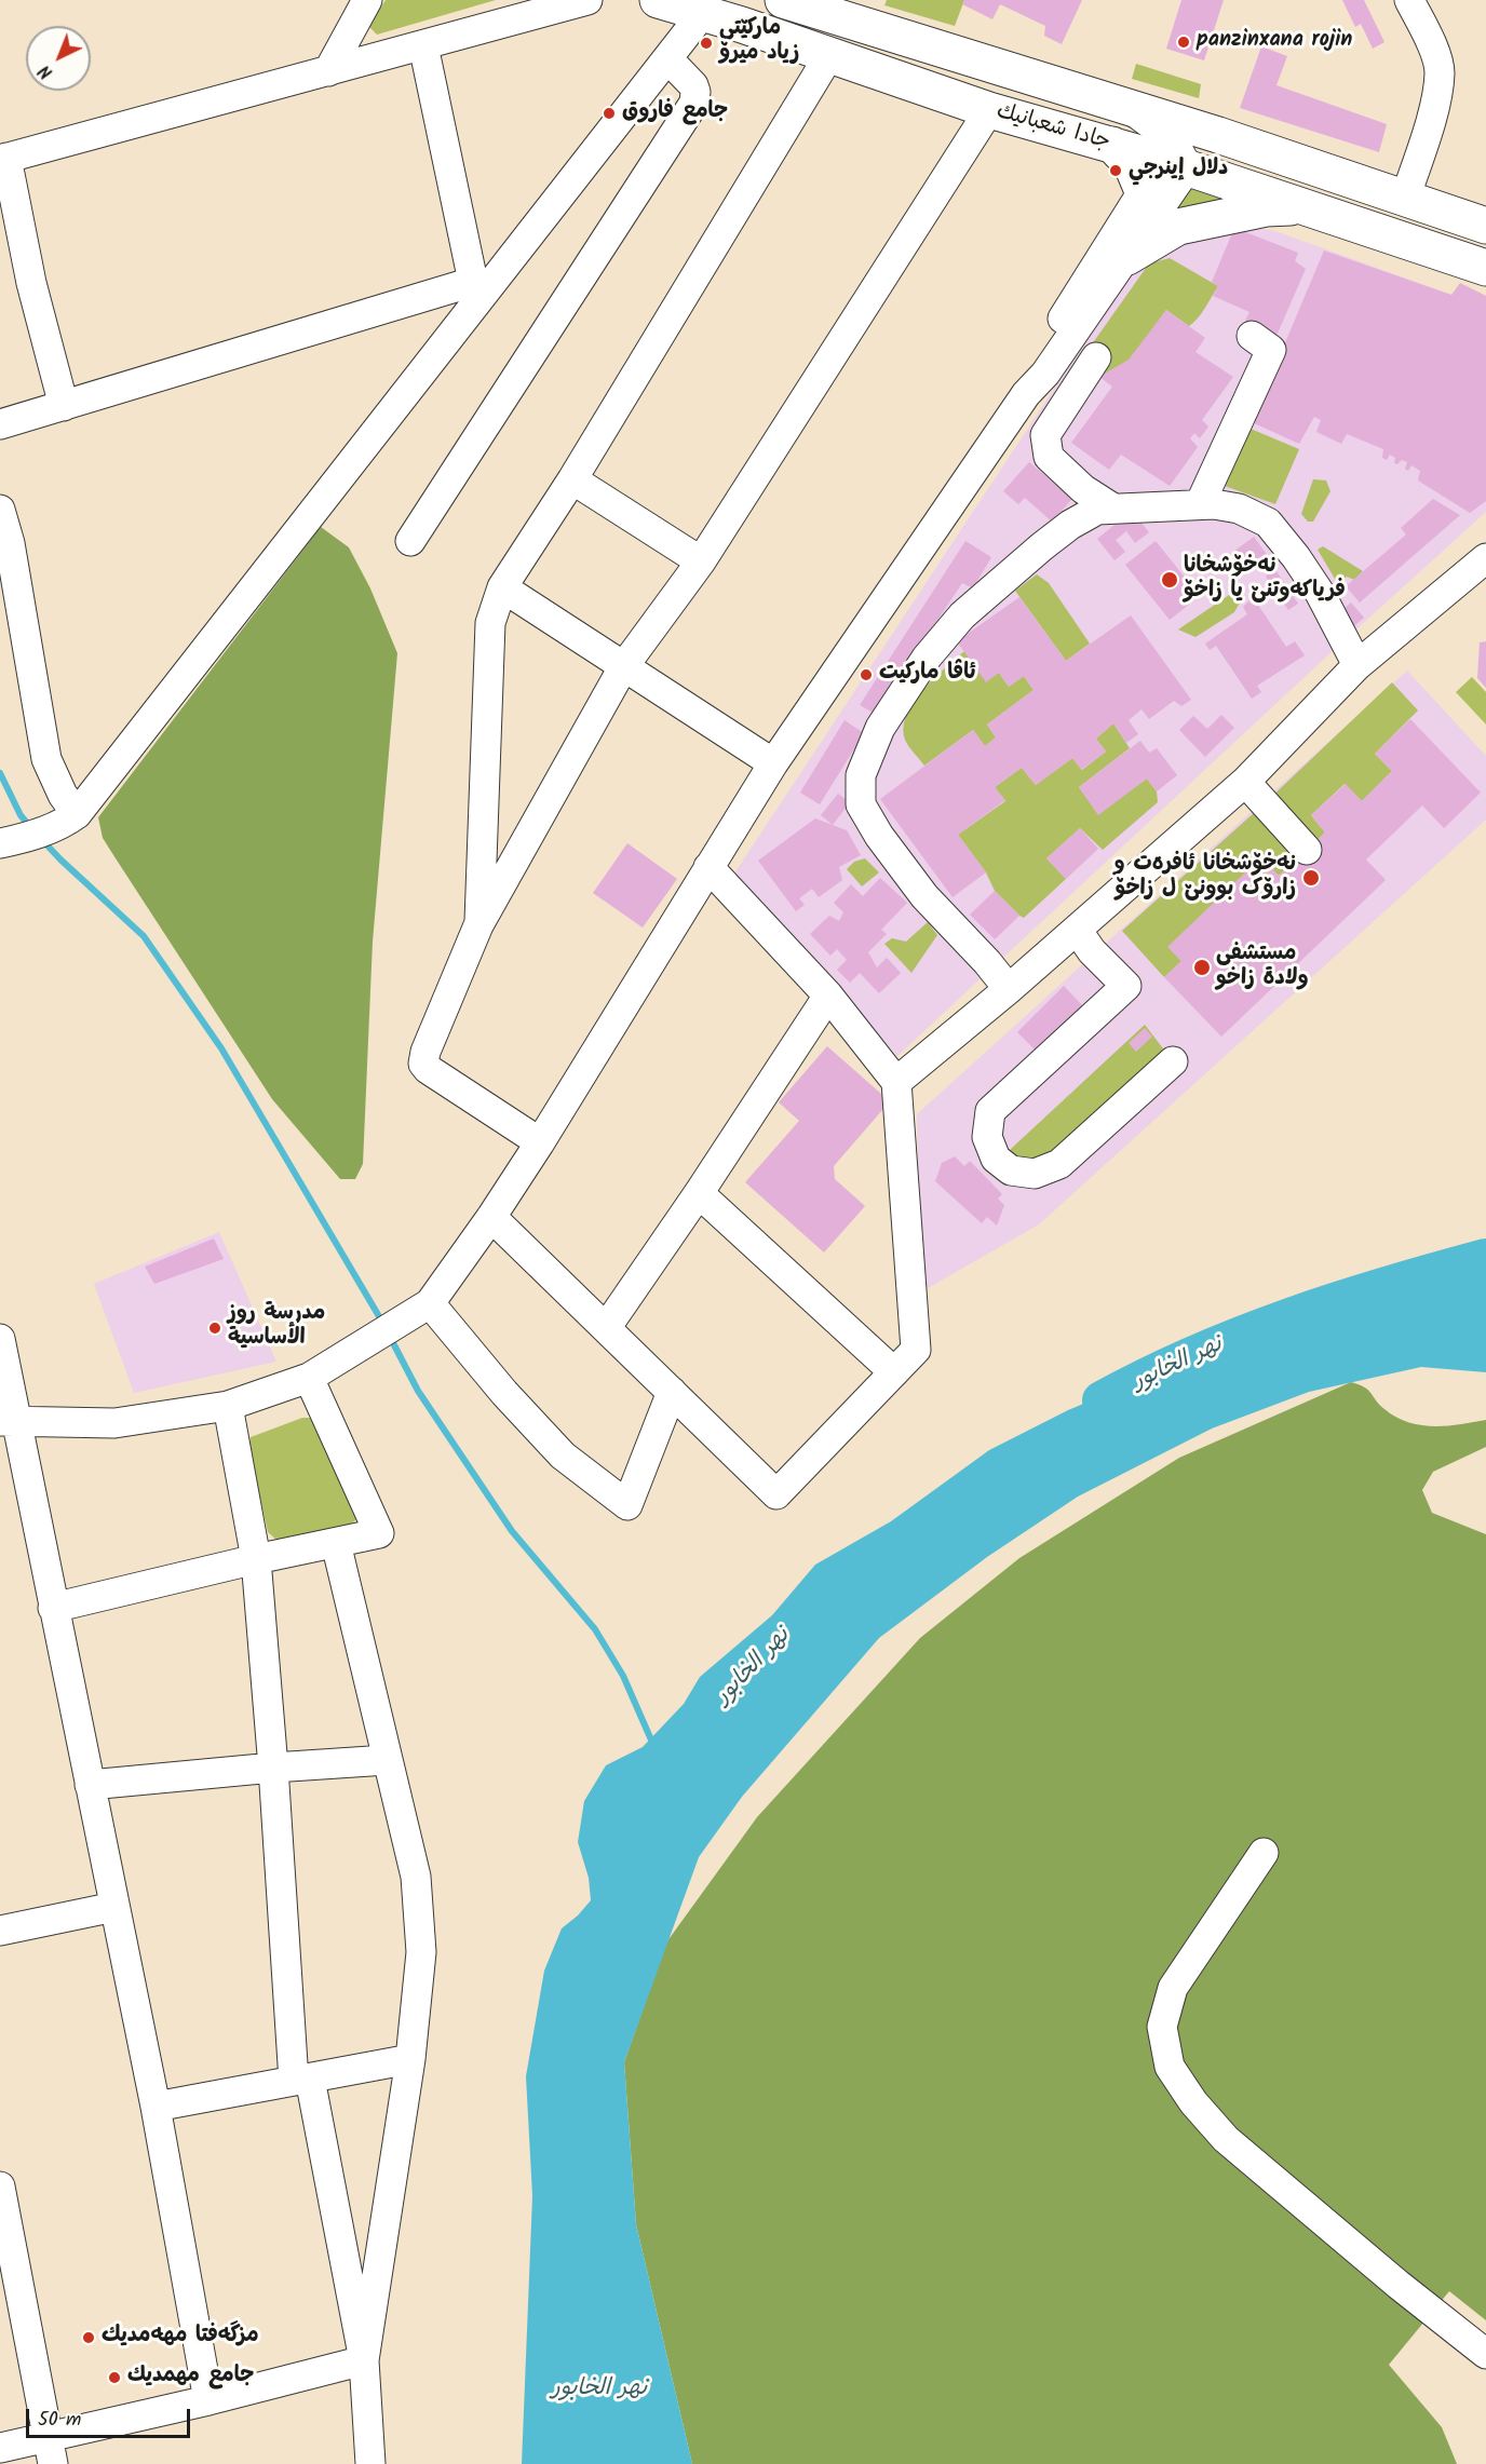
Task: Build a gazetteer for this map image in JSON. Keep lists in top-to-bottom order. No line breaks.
{"streets":{"highway":["جادا شعبانيك"]},"water":["نهر الخابور"],"places":["panzinxana rojin","مارکێتی زیاد میرۆ","جامع فاروق","دلال إينرجي","نه‌خۆشخانا فرياكه‌وتنێ يا زاخۆ","ئاڤا ماركيت","نەخۆشخانا ئافرەت و زارۆک بوونێ ل زاخۆ","مستشفى ولادة زاخو","مدرسة روز الأساسية","مزگەفتا مهەمدیك","جامع مهمديك"],"scale_bar":"50 m","north":"bottom left"}
